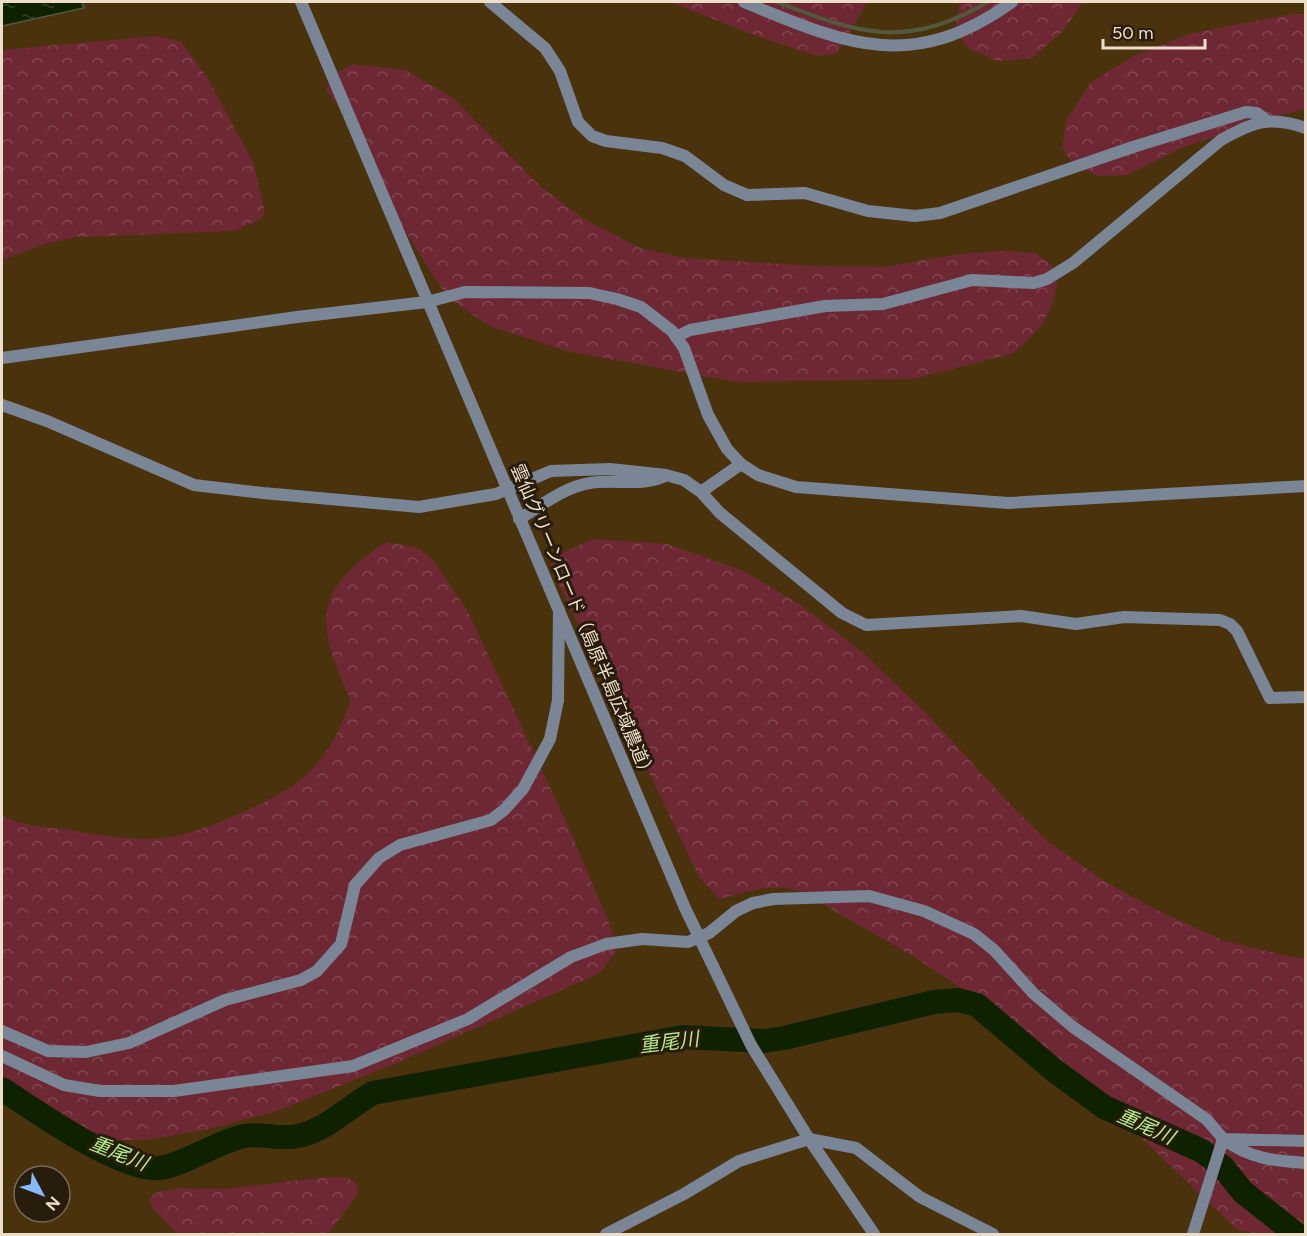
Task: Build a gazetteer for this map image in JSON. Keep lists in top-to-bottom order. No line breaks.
{"streets":{"street":["雲仙グリーンロード（島原半島広域農道）"]},"water":["重尾川"],"scale_bar":"50 m","north":"bottom right"}
